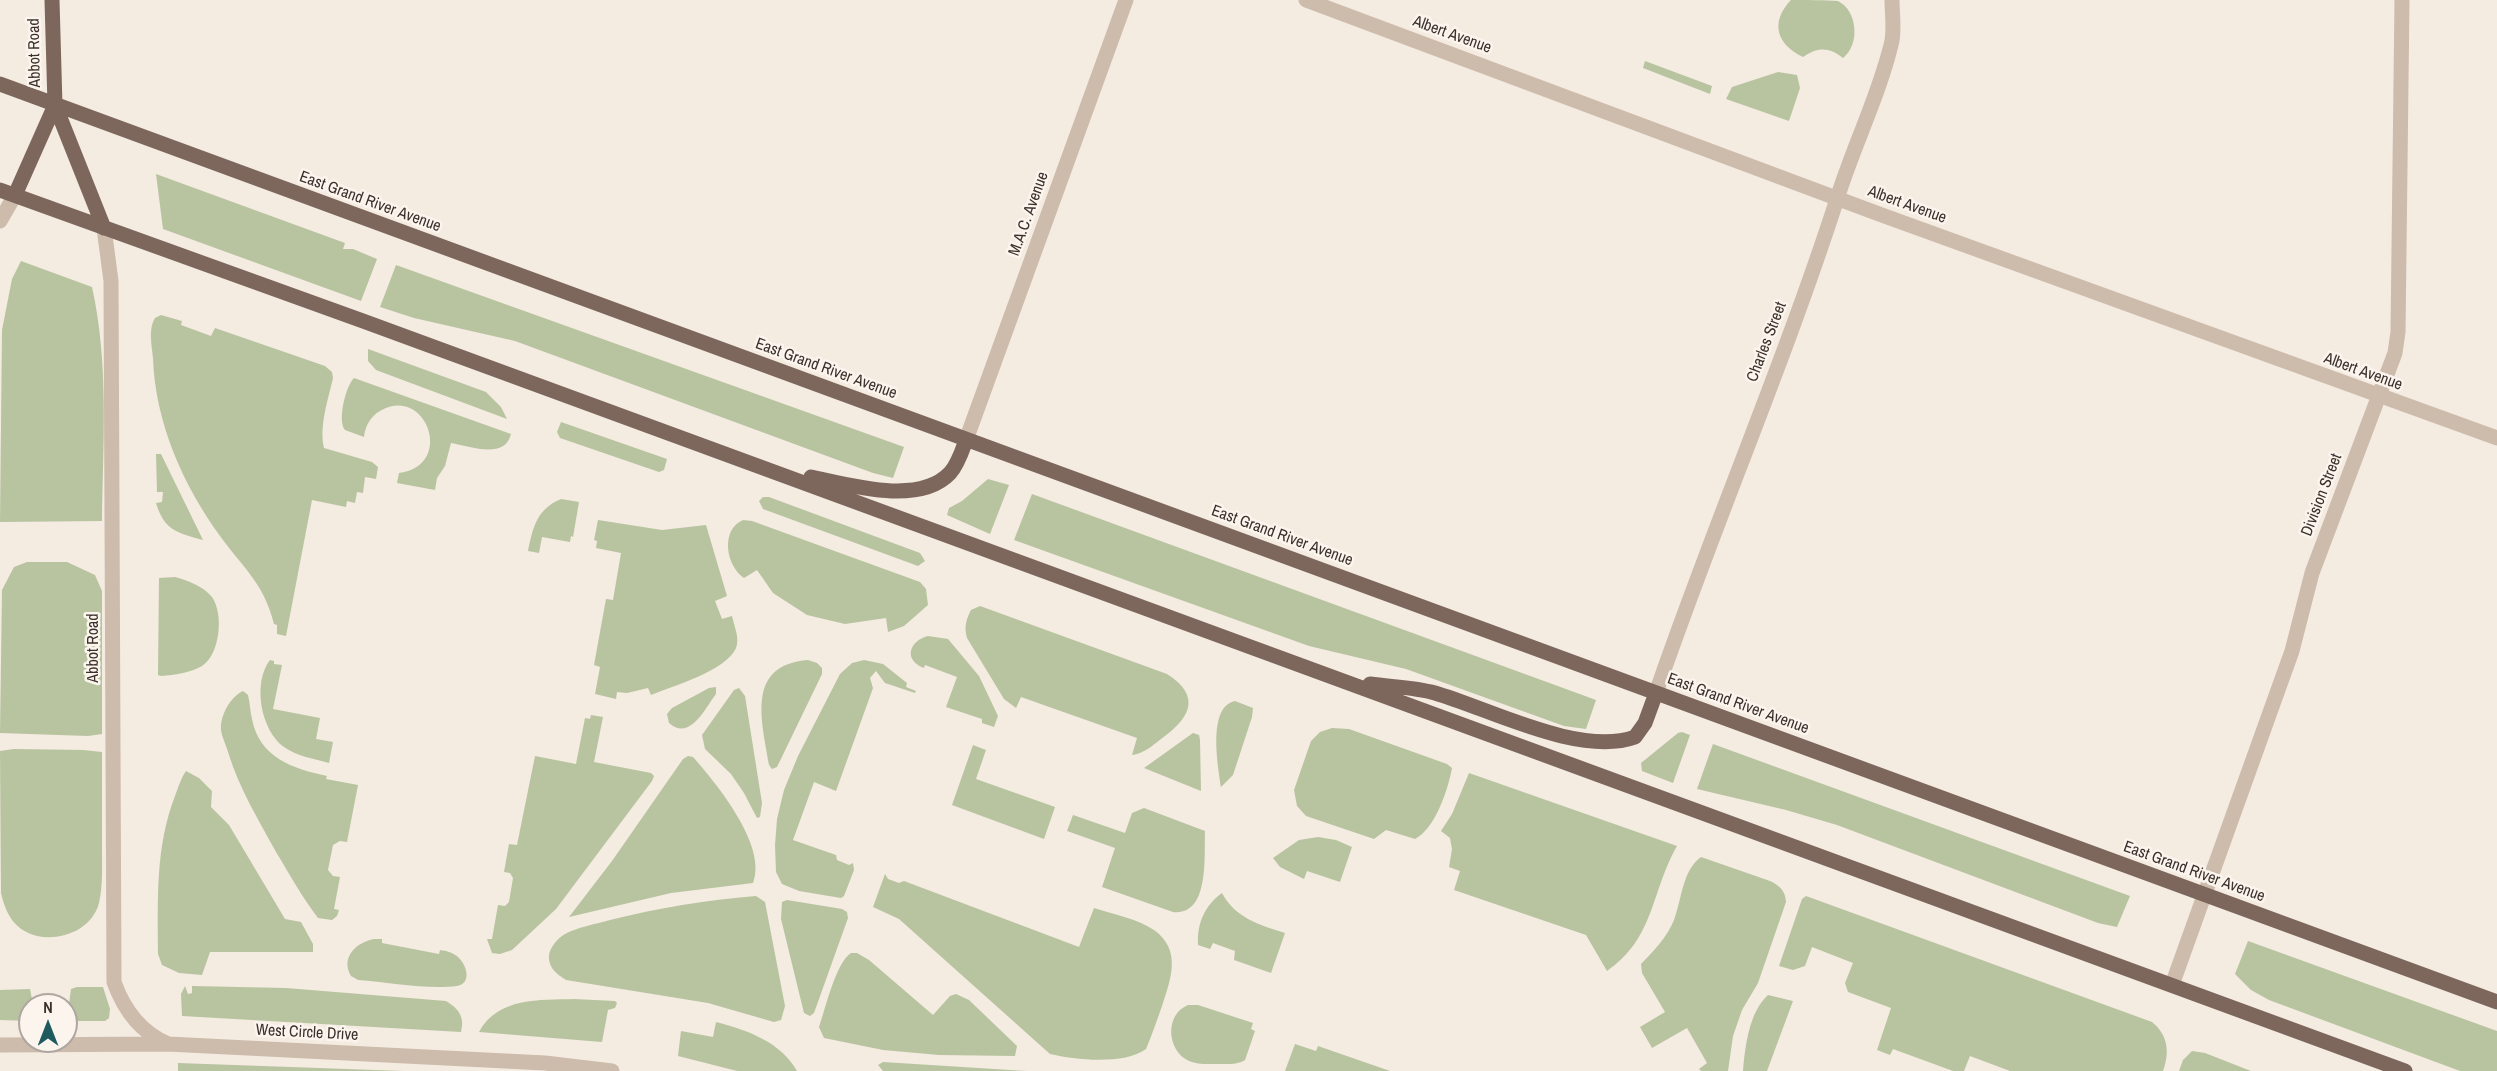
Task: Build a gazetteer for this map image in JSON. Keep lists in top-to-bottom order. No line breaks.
{"streets":{"main road":["Abbot Road","East Grand River Avenue"],"street":["Albert Avenue","M.A.C. Avenue","Charles Street","Division Street","West Circle Drive"]},"crossings":[["Albert Avenue","Charles Street"],["Albert Avenue","Division Street"],["Abbot Road","East Grand River Avenue"],["Abbot Road","West Circle Drive"],["East Grand River Avenue","M.A.C. Avenue"],["East Grand River Avenue","Charles Street"],["East Grand River Avenue","Division Street"]],"north":"top"}
